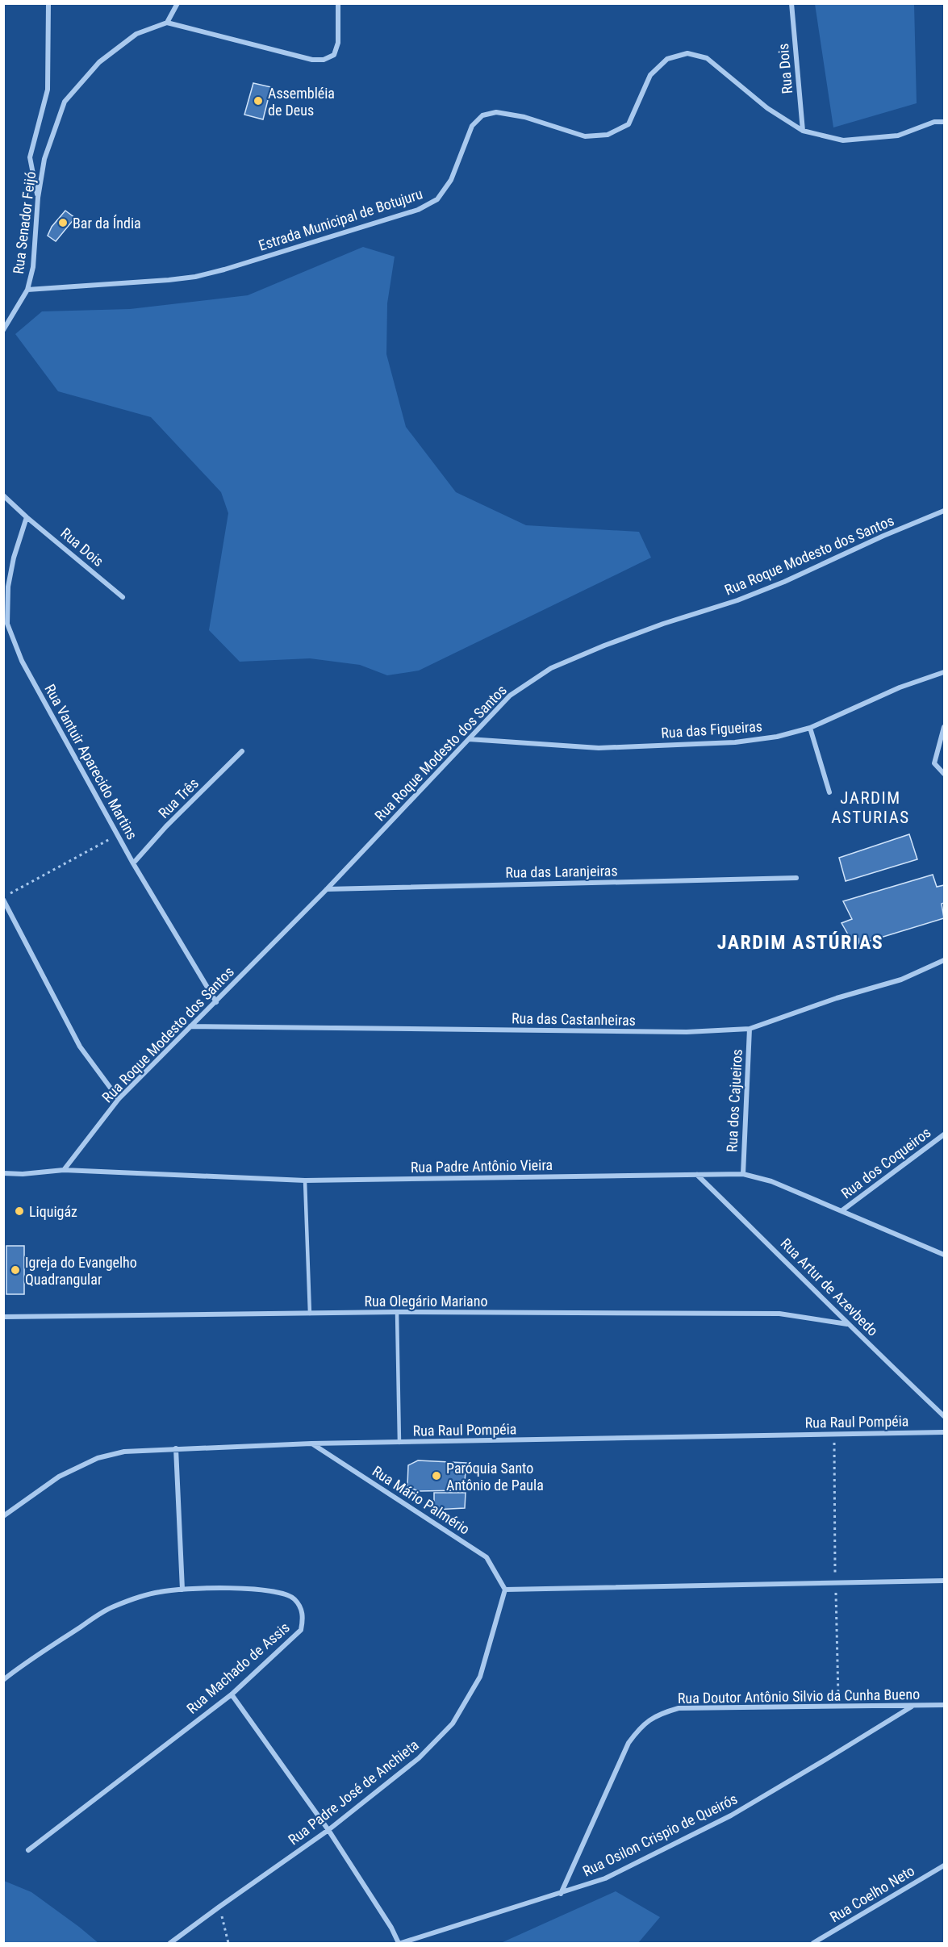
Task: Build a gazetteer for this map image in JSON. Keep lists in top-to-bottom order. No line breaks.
{"streets":{"street":["Rua Dois","Estrada Municipal de Botujuru","Rua Senador Feijó","Rua Roque Modesto dos Santos","Rua das Figueiras","Rua Vantuir Aparecido Martins","Rua Três","Rua das Laranjeiras","Rua das Castanheiras","Rua dos Cajueiros","Rua dos Coqueiros","Rua Padre Antônio Vieira","Rua Artur de Azevbedo","Rua Olegário Mariano","Rua Raul Pompéia","Rua Mário Palmério","Rua Machado de Assis","Rua Doutor Antônio Silvio da Cunha Bueno","Rua Padre José de Anchieta","Rua Osilon Crispio de Queirós","Rua Coelho Neto"]},"crossings":[["Rua Dois","Estrada Municipal de Botujuru"],["Rua Dois","Rua Vantuir Aparecido Martins"],["Estrada Municipal de Botujuru","Rua Senador Feijó"],["Rua Roque Modesto dos Santos","Rua das Figueiras"],["Rua Roque Modesto dos Santos","Rua Vantuir Aparecido Martins"],["Rua Roque Modesto dos Santos","Rua das Laranjeiras"],["Rua Roque Modesto dos Santos","Rua das Castanheiras"],["Rua Roque Modesto dos Santos","Rua Padre Antônio Vieira"],["Rua Vantuir Aparecido Martins","Rua Três"],["Rua das Castanheiras","Rua dos Cajueiros"],["Rua dos Cajueiros","Rua Padre Antônio Vieira"],["Rua dos Coqueiros","Rua Padre Antônio Vieira"],["Rua Padre Antônio Vieira","Rua Artur de Azevbedo"],["Rua Artur de Azevbedo","Rua Olegário Mariano"],["Rua Raul Pompéia","Rua Mário Palmério"],["Rua Mário Palmério","Rua Padre José de Anchieta"],["Rua Doutor Antônio Silvio da Cunha Bueno","Rua Osilon Crispio de Queirós"]],"districts":["JARDIM ASTURIAS","JARDIM ASTÚRIAS"],"places":["Assembléia de Deus","Bar da Índia","Liquigáz","Igreja do Evangelho Quadrangular","Paróquia Santo Antônio de Paula"]}
